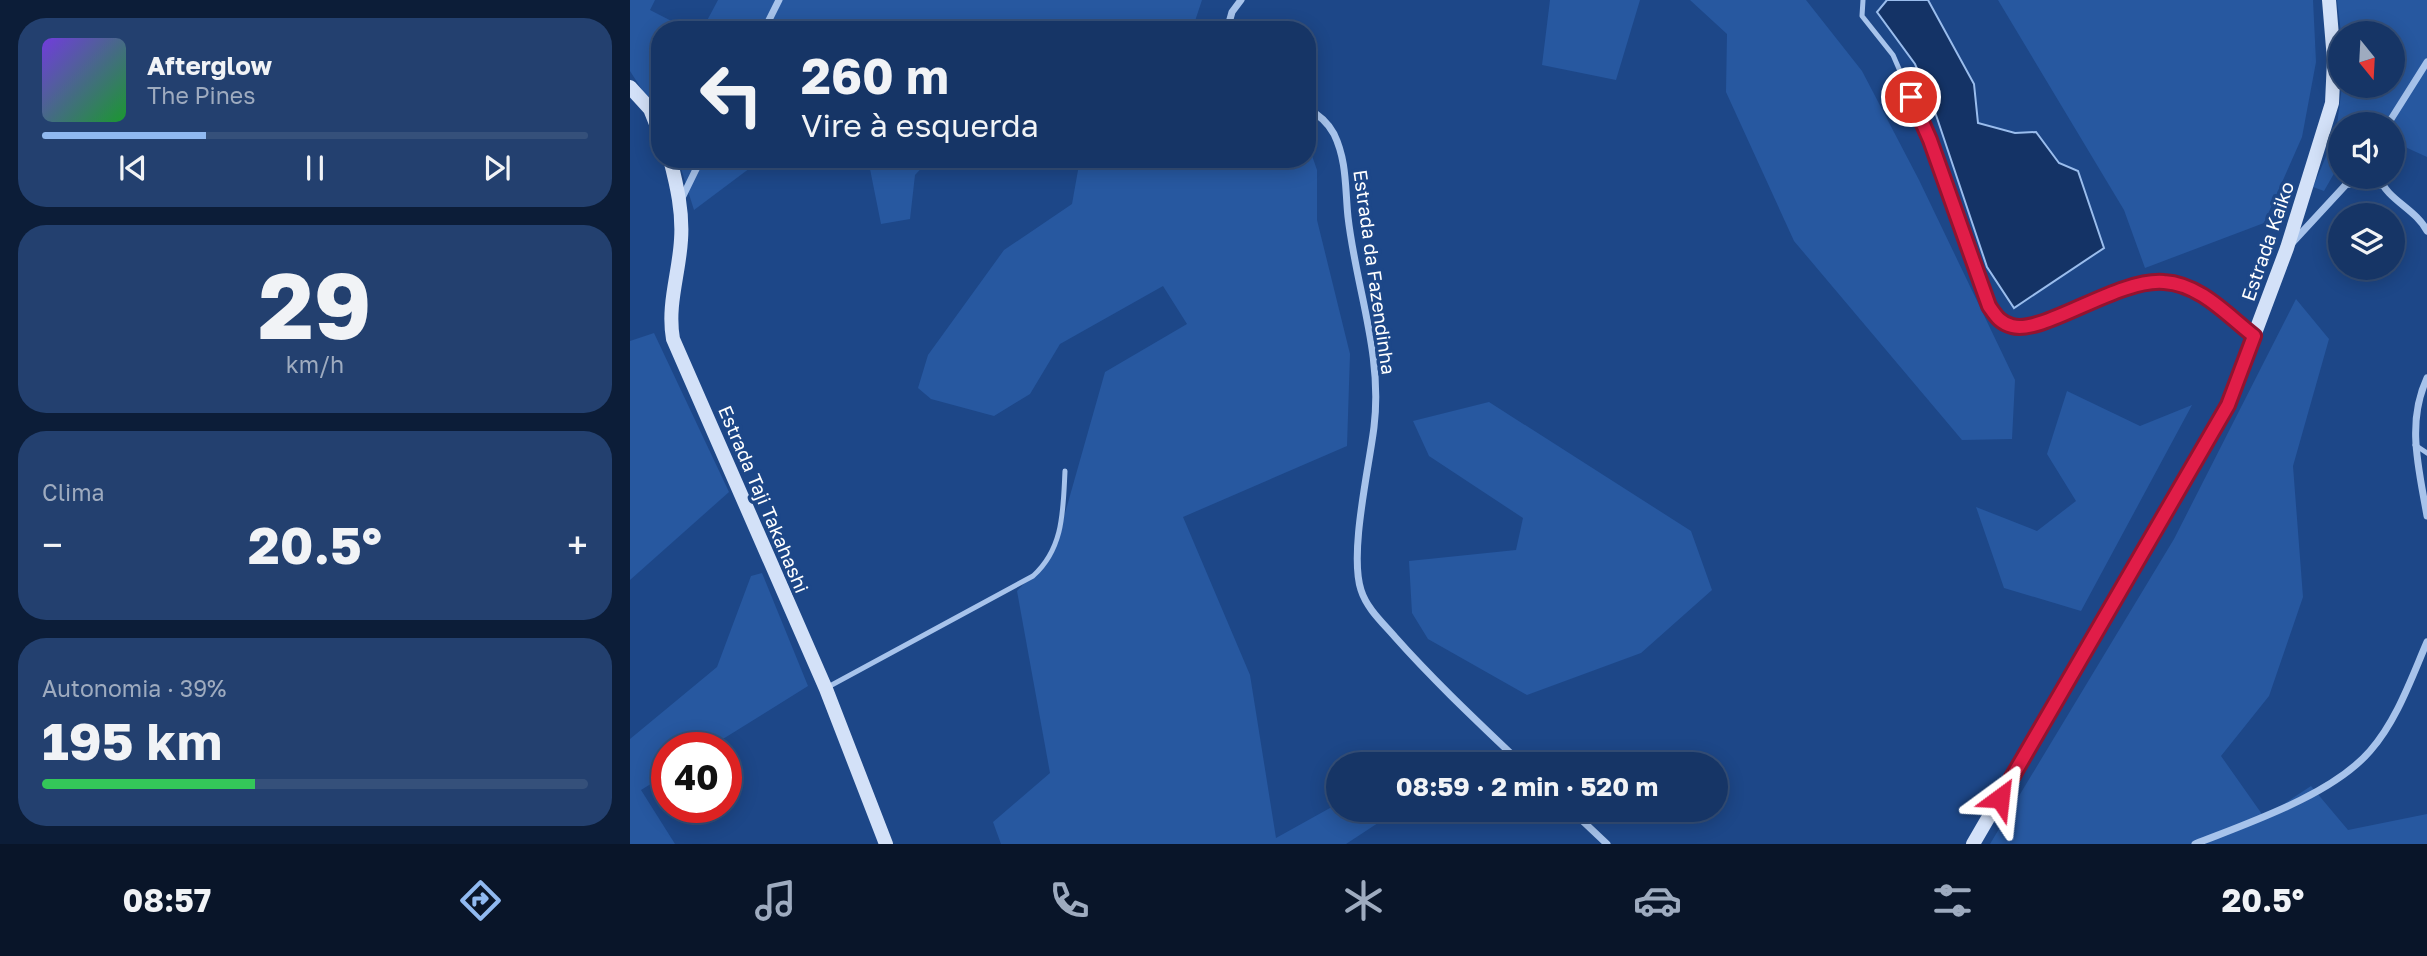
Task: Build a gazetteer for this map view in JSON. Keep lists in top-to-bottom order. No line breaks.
{"streets":{"street":["Estrada Kaiko","Estrada da Fazendinha","Estrada Taji Takahashi"]},"north":"bottom","page":{"turn":["260 m","Vire à esquerda"],"song":["Afterglow","The Pines"],"tile":[["29","km/h"],"Clima",["Autonomia · 39%","195 km"]],"heat":["−","20.5°","+"],"limit":"40","trip":"08:59 · 2 min · 520 m","tabs":["08:57","20.5°"]}}
